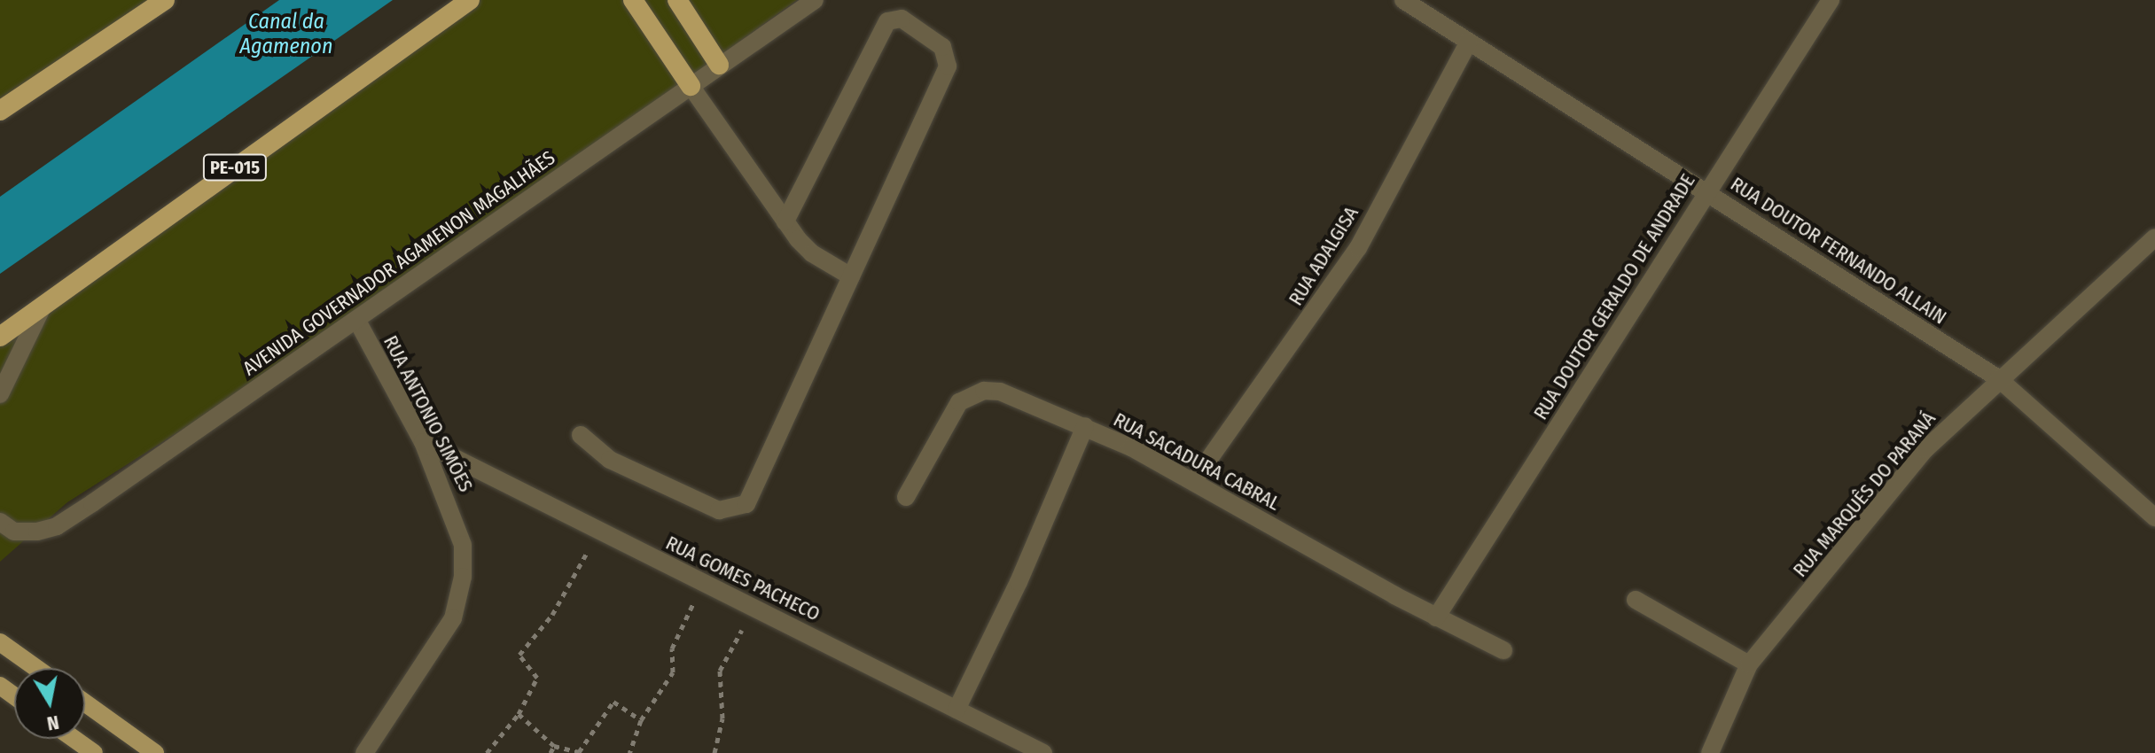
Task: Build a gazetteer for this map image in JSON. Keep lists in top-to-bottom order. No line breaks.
{"streets":{"highway":["PE-015"],"street":["RUA DOUTOR FERNANDO ALLAIN","RUA ADALGISA","AVENIDA GOVERNADOR AGAMENON MAGALHÃES","RUA DOUTOR GERALDO DE ANDRADE","RUA ANTONIO SIMÕES","RUA SACADURA CABRAL","RUA MARQUÊS DO PARANÁ","RUA GOMES PACHECO"]},"crossings":[["RUA DOUTOR FERNANDO ALLAIN","RUA ADALGISA"],["RUA DOUTOR FERNANDO ALLAIN","RUA DOUTOR GERALDO DE ANDRADE"],["RUA DOUTOR FERNANDO ALLAIN","RUA MARQUÊS DO PARANÁ"],["RUA ADALGISA","RUA SACADURA CABRAL"],["AVENIDA GOVERNADOR AGAMENON MAGALHÃES","RUA ANTONIO SIMÕES"],["RUA DOUTOR GERALDO DE ANDRADE","RUA SACADURA CABRAL"],["RUA ANTONIO SIMÕES","RUA GOMES PACHECO"]],"water":["Canal da Agamenon"],"north":"bottom"}
